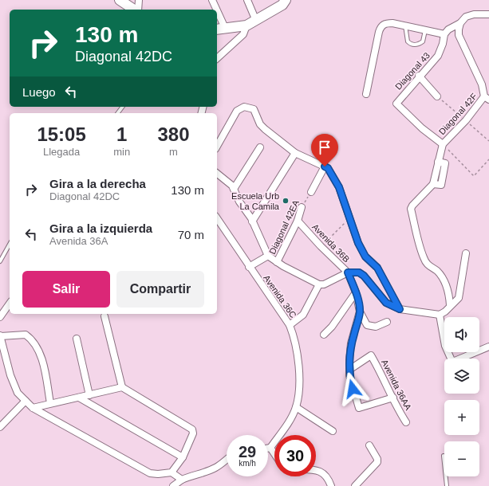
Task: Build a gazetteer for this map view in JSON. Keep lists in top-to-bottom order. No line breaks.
{"streets":{"street":["Diagonal 43","Diagonal 42F","Diagonal 42EA","Avenida 36B","Avenida 36C","Avenida 36AA"]},"crossings":[["Diagonal 43","Diagonal 42F"],["Diagonal 42EA","Avenida 36B"],["Avenida 36B","Avenida 36AA"]],"places":["Escuela Urb La Camila"],"page":{"turn":["130 m","Diagonal 42DC"],"then":"Luego","eta":["15:05","Llegada","1","min","380","m"],"list":[{"name":"Gira a la derecha","note":"Diagonal 42DC","value":"130 m"},{"name":"Gira a la izquierda","note":"Avenida 36A","value":"70 m"}],"buttons":["Salir","Compartir"],"map_buttons":["+","−"],"speed":"29 km/h","limit":"30"}}
